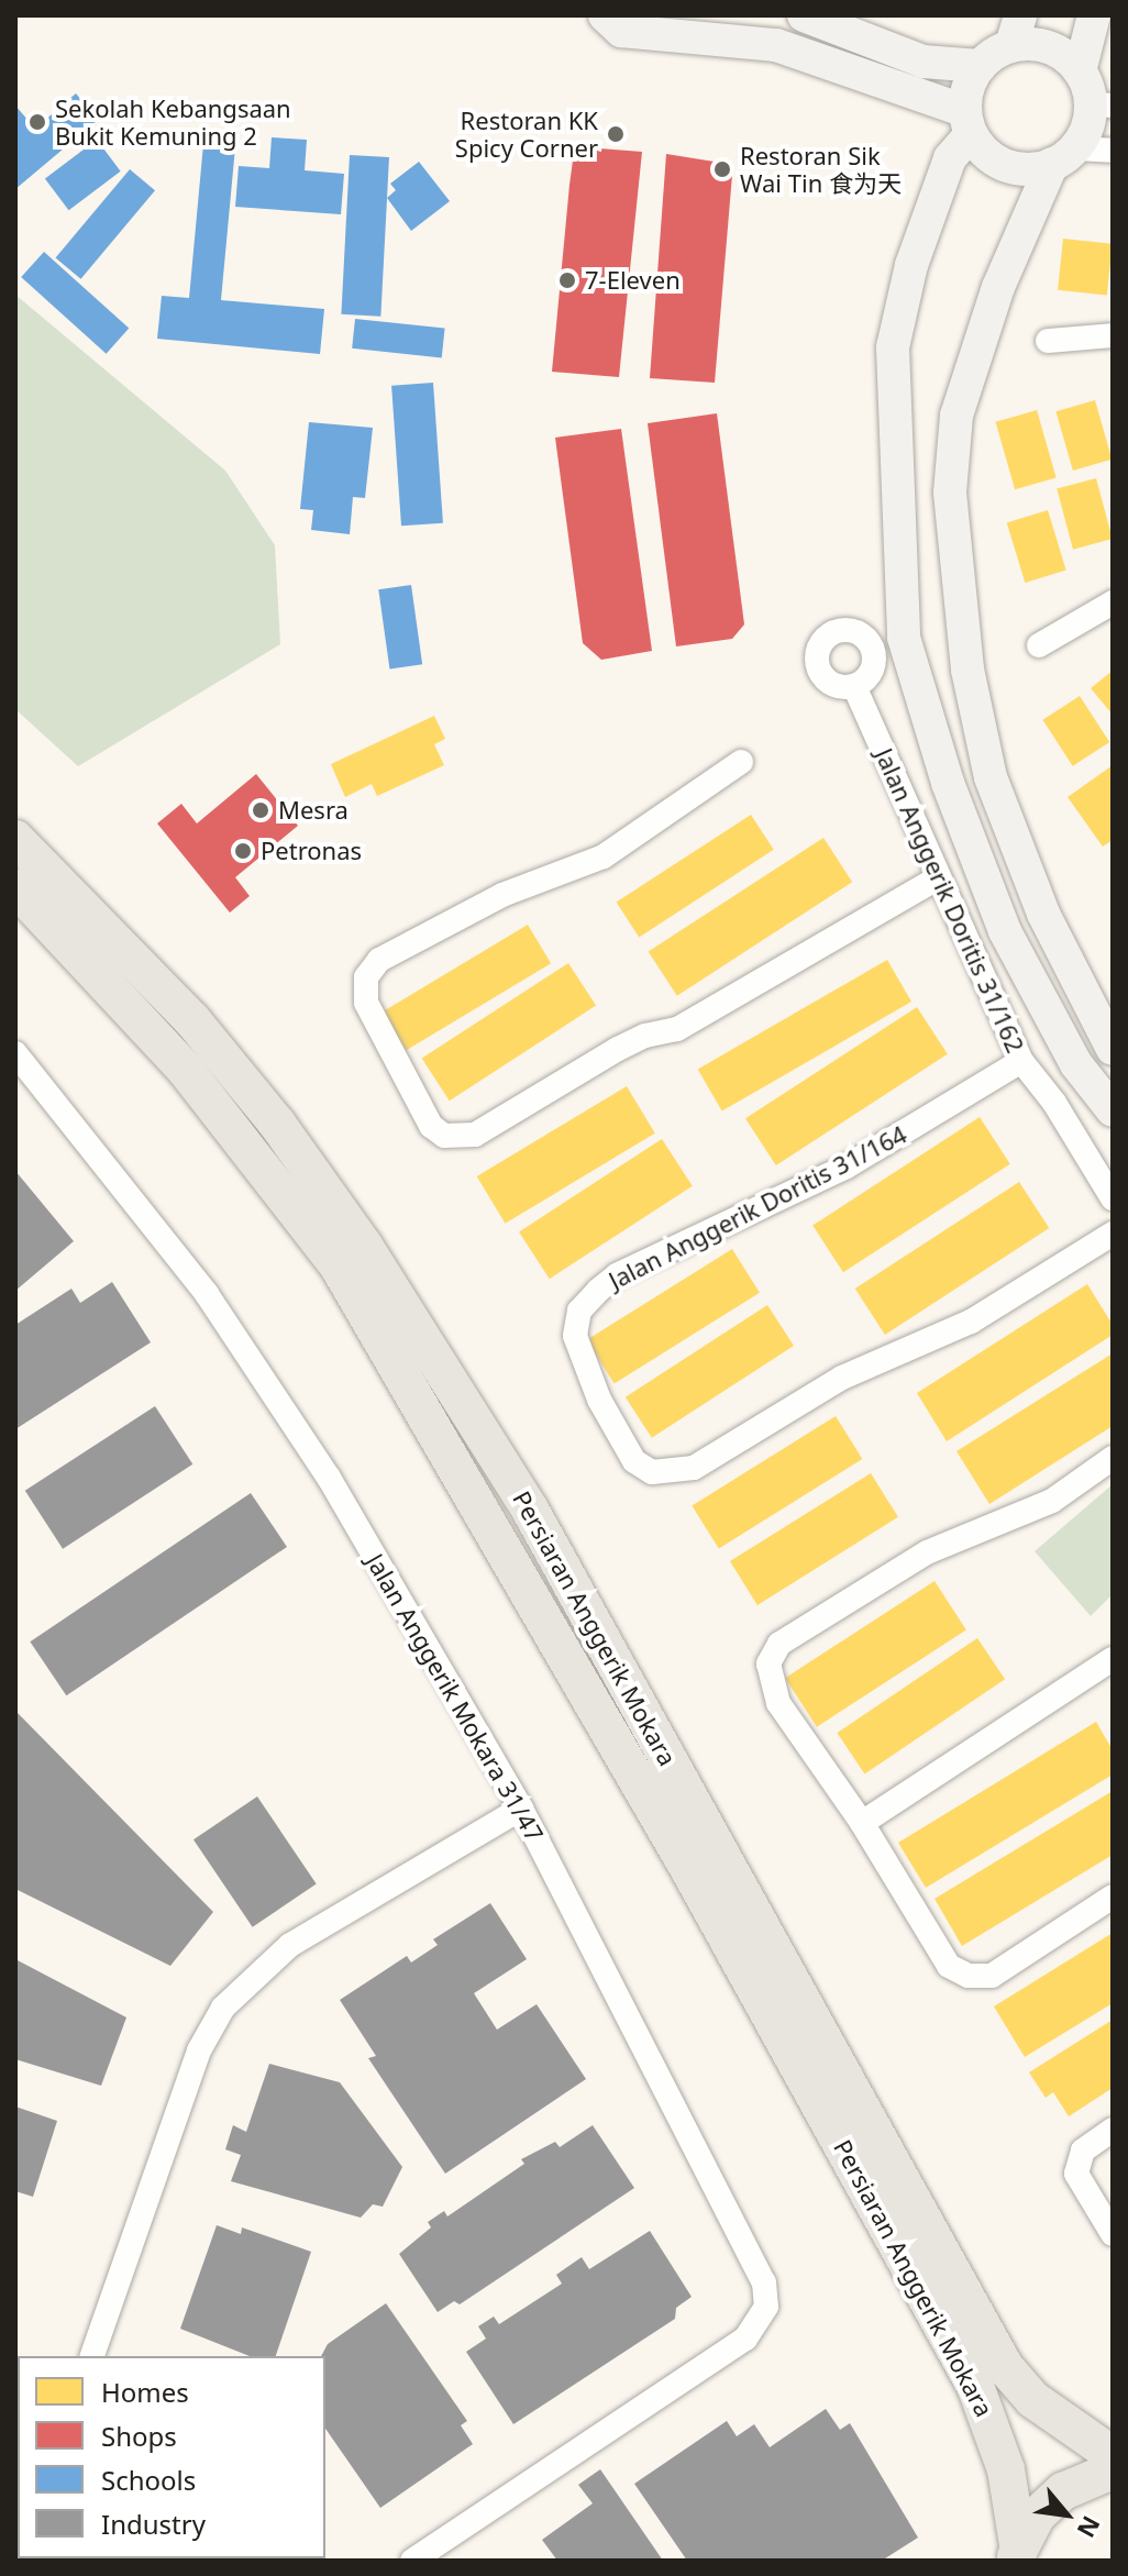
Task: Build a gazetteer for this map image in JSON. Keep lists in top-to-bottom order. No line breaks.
{"streets":{"main road":["Persiaran Anggerik Mokara"],"street":["Jalan Anggerik Doritis 31/162","Jalan Anggerik Doritis 31/164","Jalan Anggerik Mokara 31/47"]},"crossings":[["Jalan Anggerik Doritis 31/162","Jalan Anggerik Doritis 31/164"]],"places":["Sekolah Kebangsaan Bukit Kemuning 2","Restoran KK Spicy Corner","Restoran Sik Wai Tin 食为天","7-Eleven","Mesra","Petronas"],"legend":["Homes","Shops","Schools","Industry"],"north":"bottom right"}
